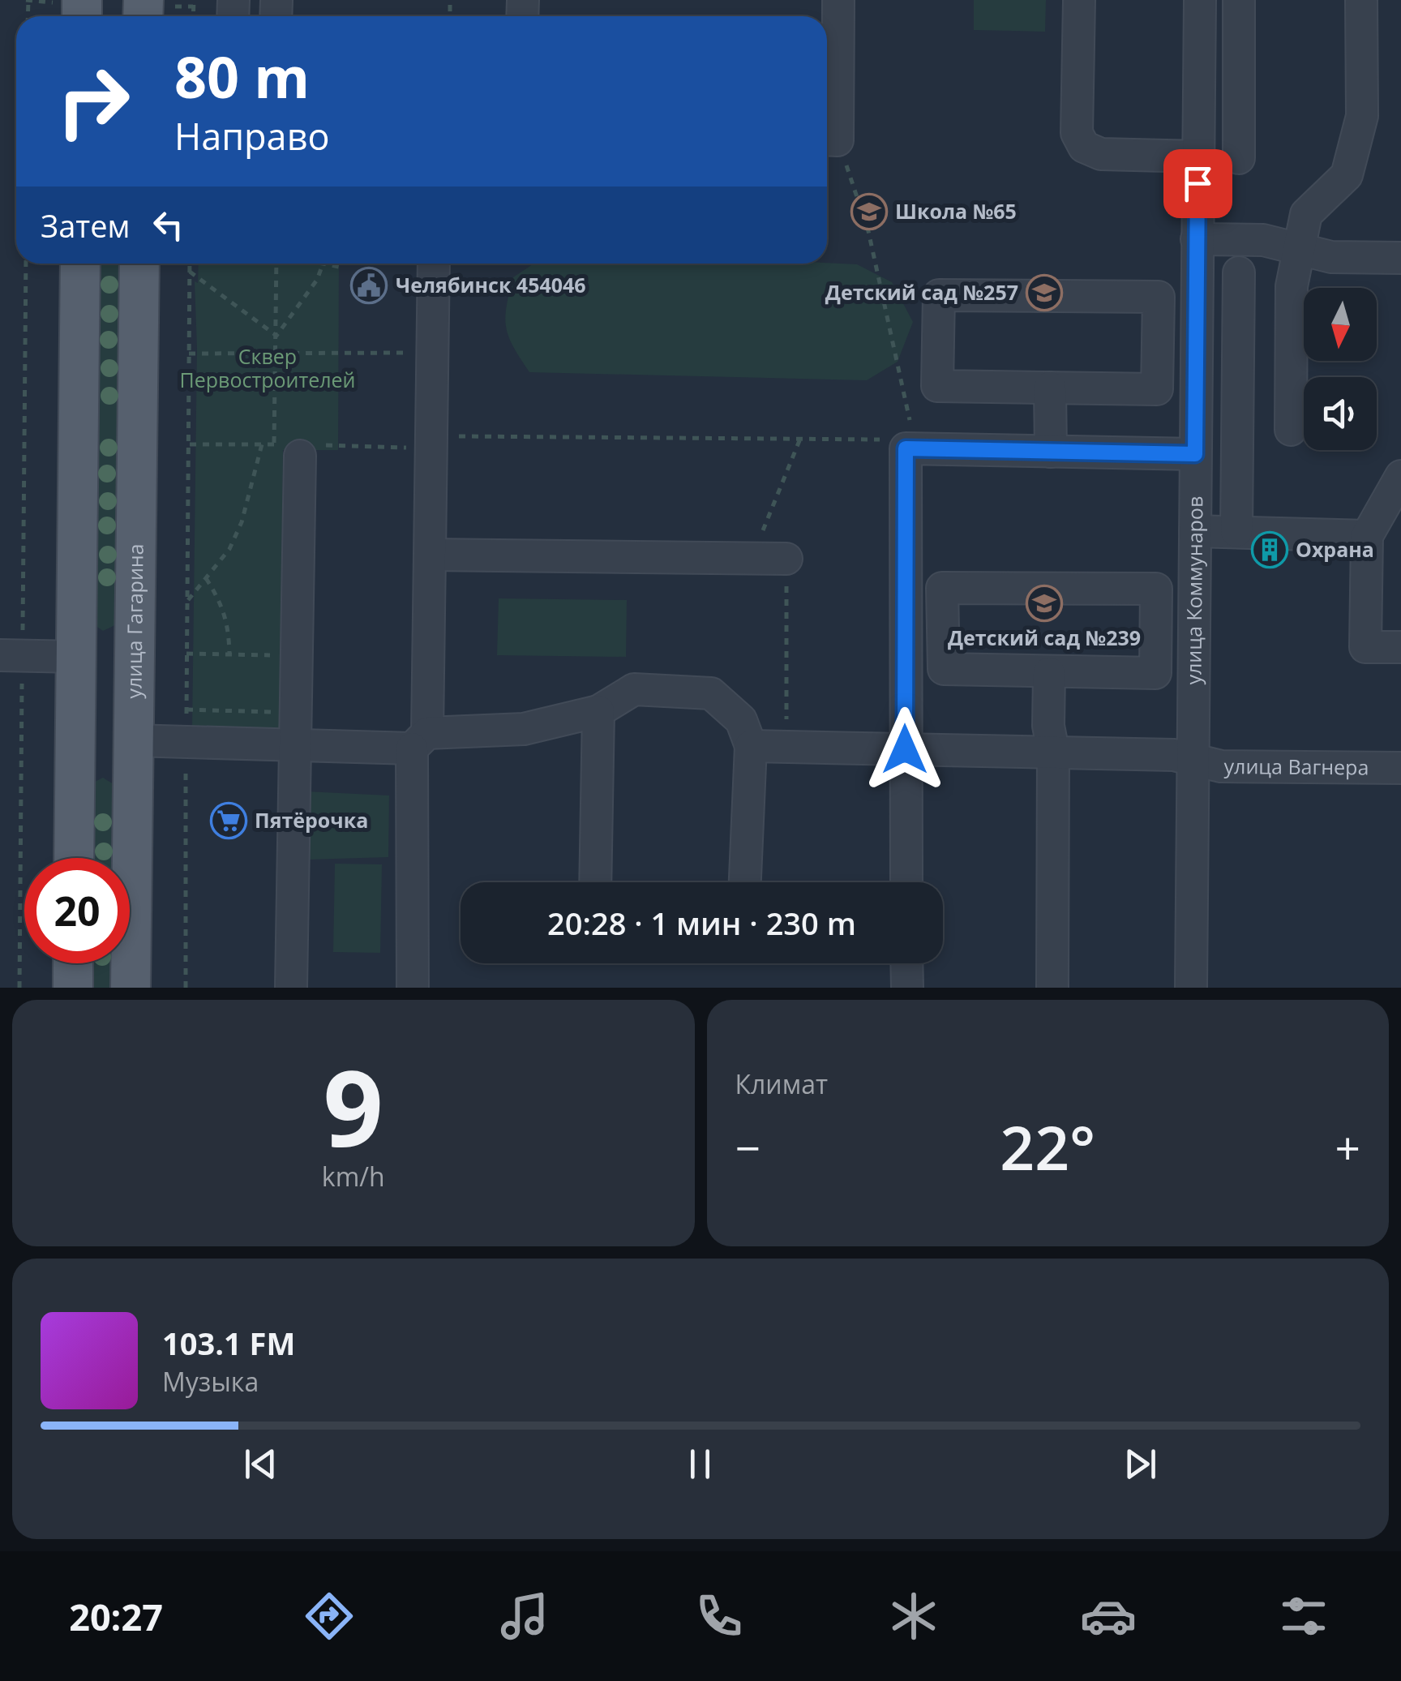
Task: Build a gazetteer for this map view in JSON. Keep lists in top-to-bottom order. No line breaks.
{"streets":{"main road":["улица Гагарина"],"street":["улица Коммунаров","улица Вагнера"]},"crossings":[["улица Коммунаров","улица Вагнера"]],"parks":["Сквер Первостроителей"],"places":{"school or university":["Школа №65","Детский сад №257","Детский сад №239"],"public building":["Челябинск 454046"],"building":["Охрана"],"supermarket":["Пятёрочка"]},"north":"bottom","page":{"turn":["80 m","Направо"],"then":"Затем","limit":"20","trip":"20:28 · 1 мин · 230 m","tile":[["9","km/h"],"Климат"],"heat":["−","22°","+"],"song":["103.1 FM","Музыка"],"tabs":"20:27"}}
